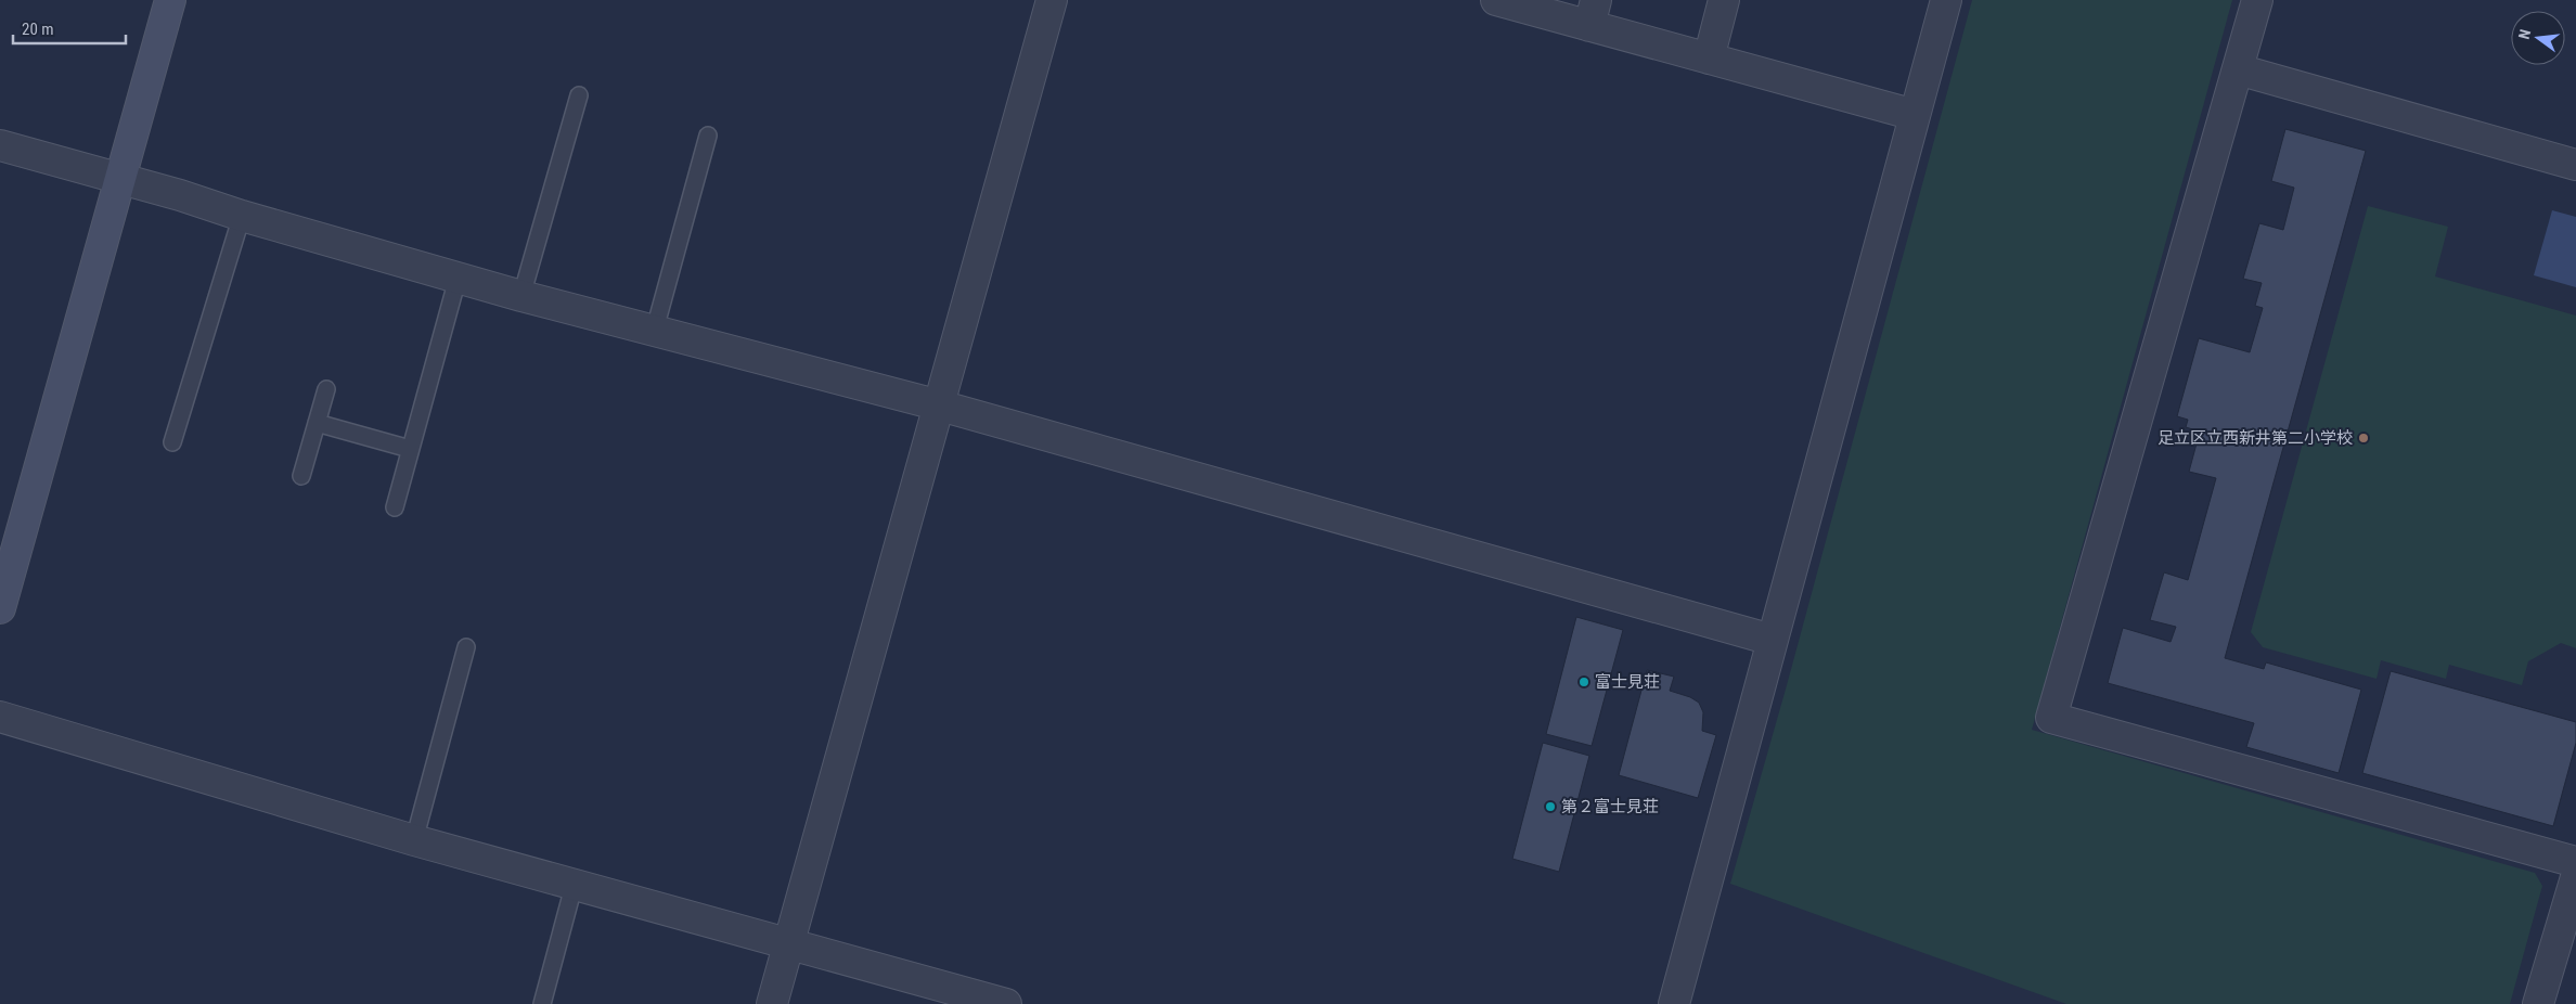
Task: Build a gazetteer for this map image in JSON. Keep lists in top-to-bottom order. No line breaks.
{"places":["足立区立西新井第二小学校","富士見荘","第２富士見荘"],"scale_bar":"20 m","north":"left"}
